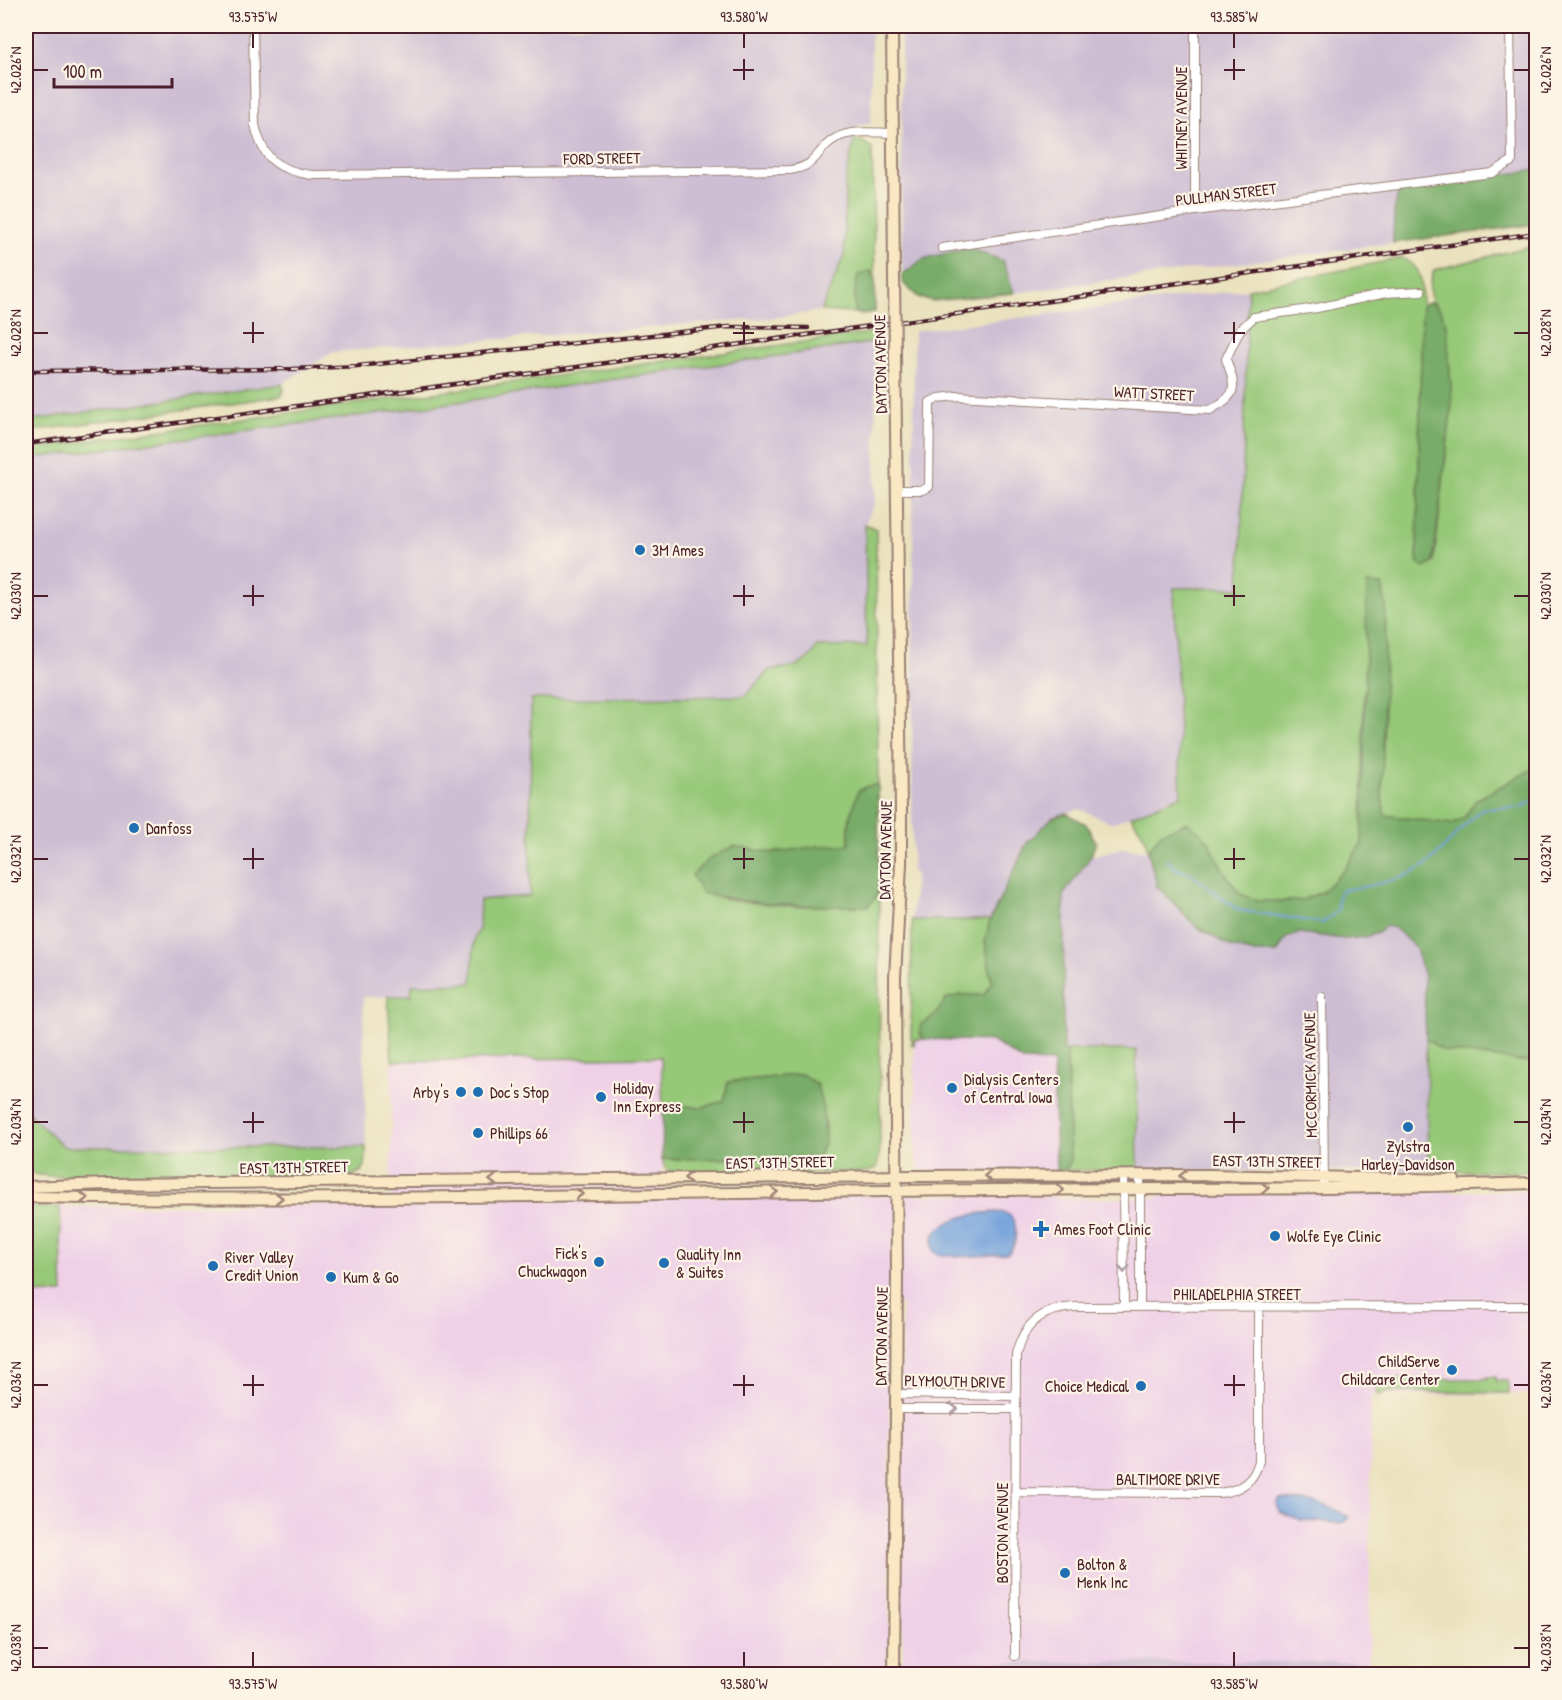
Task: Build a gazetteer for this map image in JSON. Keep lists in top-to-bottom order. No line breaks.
{"streets":{"main road":["DAYTON AVENUE","EAST 13TH STREET"],"street":["WHITNEY AVENUE","FORD STREET","PULLMAN STREET","WATT STREET","MCCORMICK AVENUE","PHILADELPHIA STREET","PLYMOUTH DRIVE","BALTIMORE DRIVE","BOSTON AVENUE"]},"crossings":[["WHITNEY AVENUE","PULLMAN STREET"],["FORD STREET","DAYTON AVENUE"],["DAYTON AVENUE","WATT STREET"],["DAYTON AVENUE","EAST 13TH STREET"],["DAYTON AVENUE","PLYMOUTH DRIVE"],["MCCORMICK AVENUE","EAST 13TH STREET"],["PHILADELPHIA STREET","PLYMOUTH DRIVE"],["PHILADELPHIA STREET","BALTIMORE DRIVE"],["PHILADELPHIA STREET","BOSTON AVENUE"],["PLYMOUTH DRIVE","BOSTON AVENUE"],["BALTIMORE DRIVE","BOSTON AVENUE"]],"places":{"other":["3M Ames","Danfoss","Dialysis Centers of Central Iowa","Arby's","Doc's Stop","Holiday Inn Express","Zylstra Harley-Davidson","Phillips 66","Wolfe Eye Clinic","Fick's Chuckwagon","Quality Inn & Suites","River Valley Credit Union","Kum & Go","ChildServe Childcare Center","Choice Medical","Bolton & Menk Inc"],"health":["Ames Foot Clinic"]},"scale_bar":"100 m","coordinates":["93.575°W","93.580°W","93.585°W","42.026°N","42.028°N","42.030°N","42.032°N","42.034°N","42.036°N","42.038°N"]}
